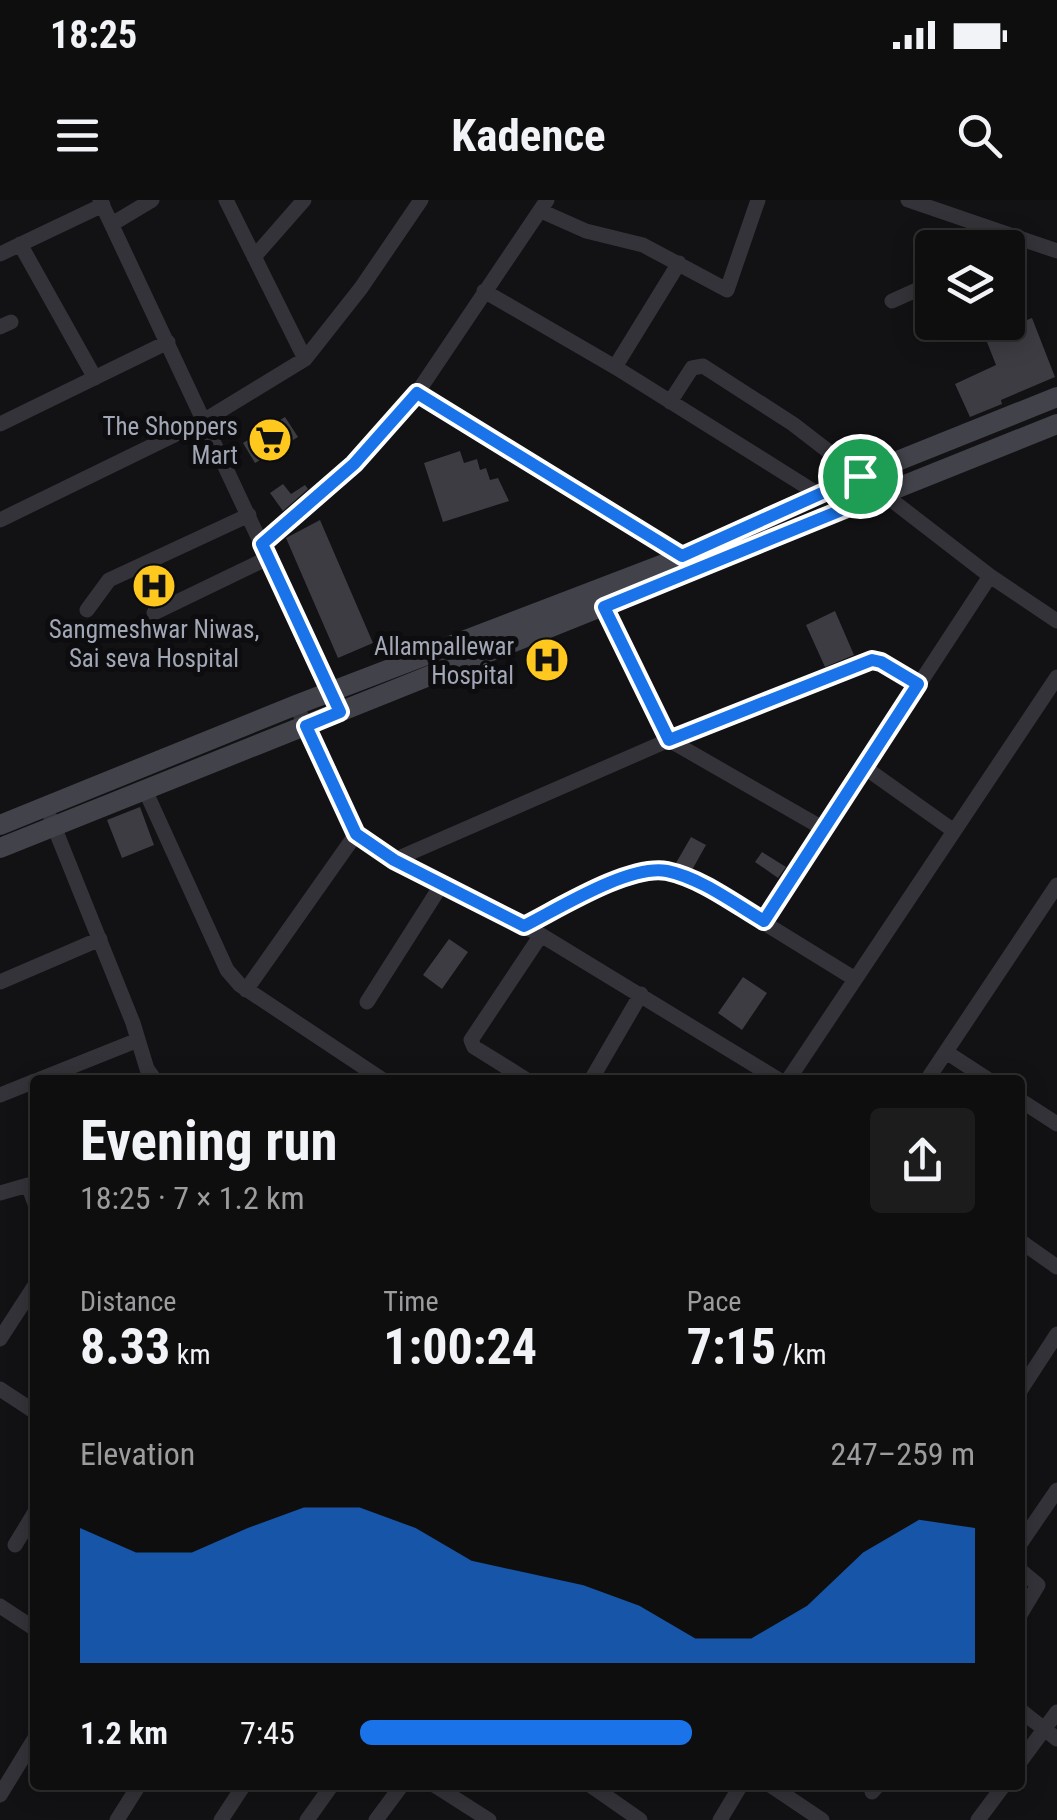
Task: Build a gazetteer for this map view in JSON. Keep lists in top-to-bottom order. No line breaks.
{"places":{"supermarket":["The Shoppers Mart"],"hospital":["Sangmeshwar Niwas, Sai seva Hospital","Allampallewar Hospital"]},"page":{"status":"18:25","header":"Kadence","heading":["Evening run","18:25 · 7 × 1.2 km"],"stats":[["Distance","8.33 km"],["Time","1:00:24"],["Pace","7:15 /km"]],"chart":["Elevation","247–259 m"],"list":[{"name":"1.2 km","note":"7:45"}]}}
